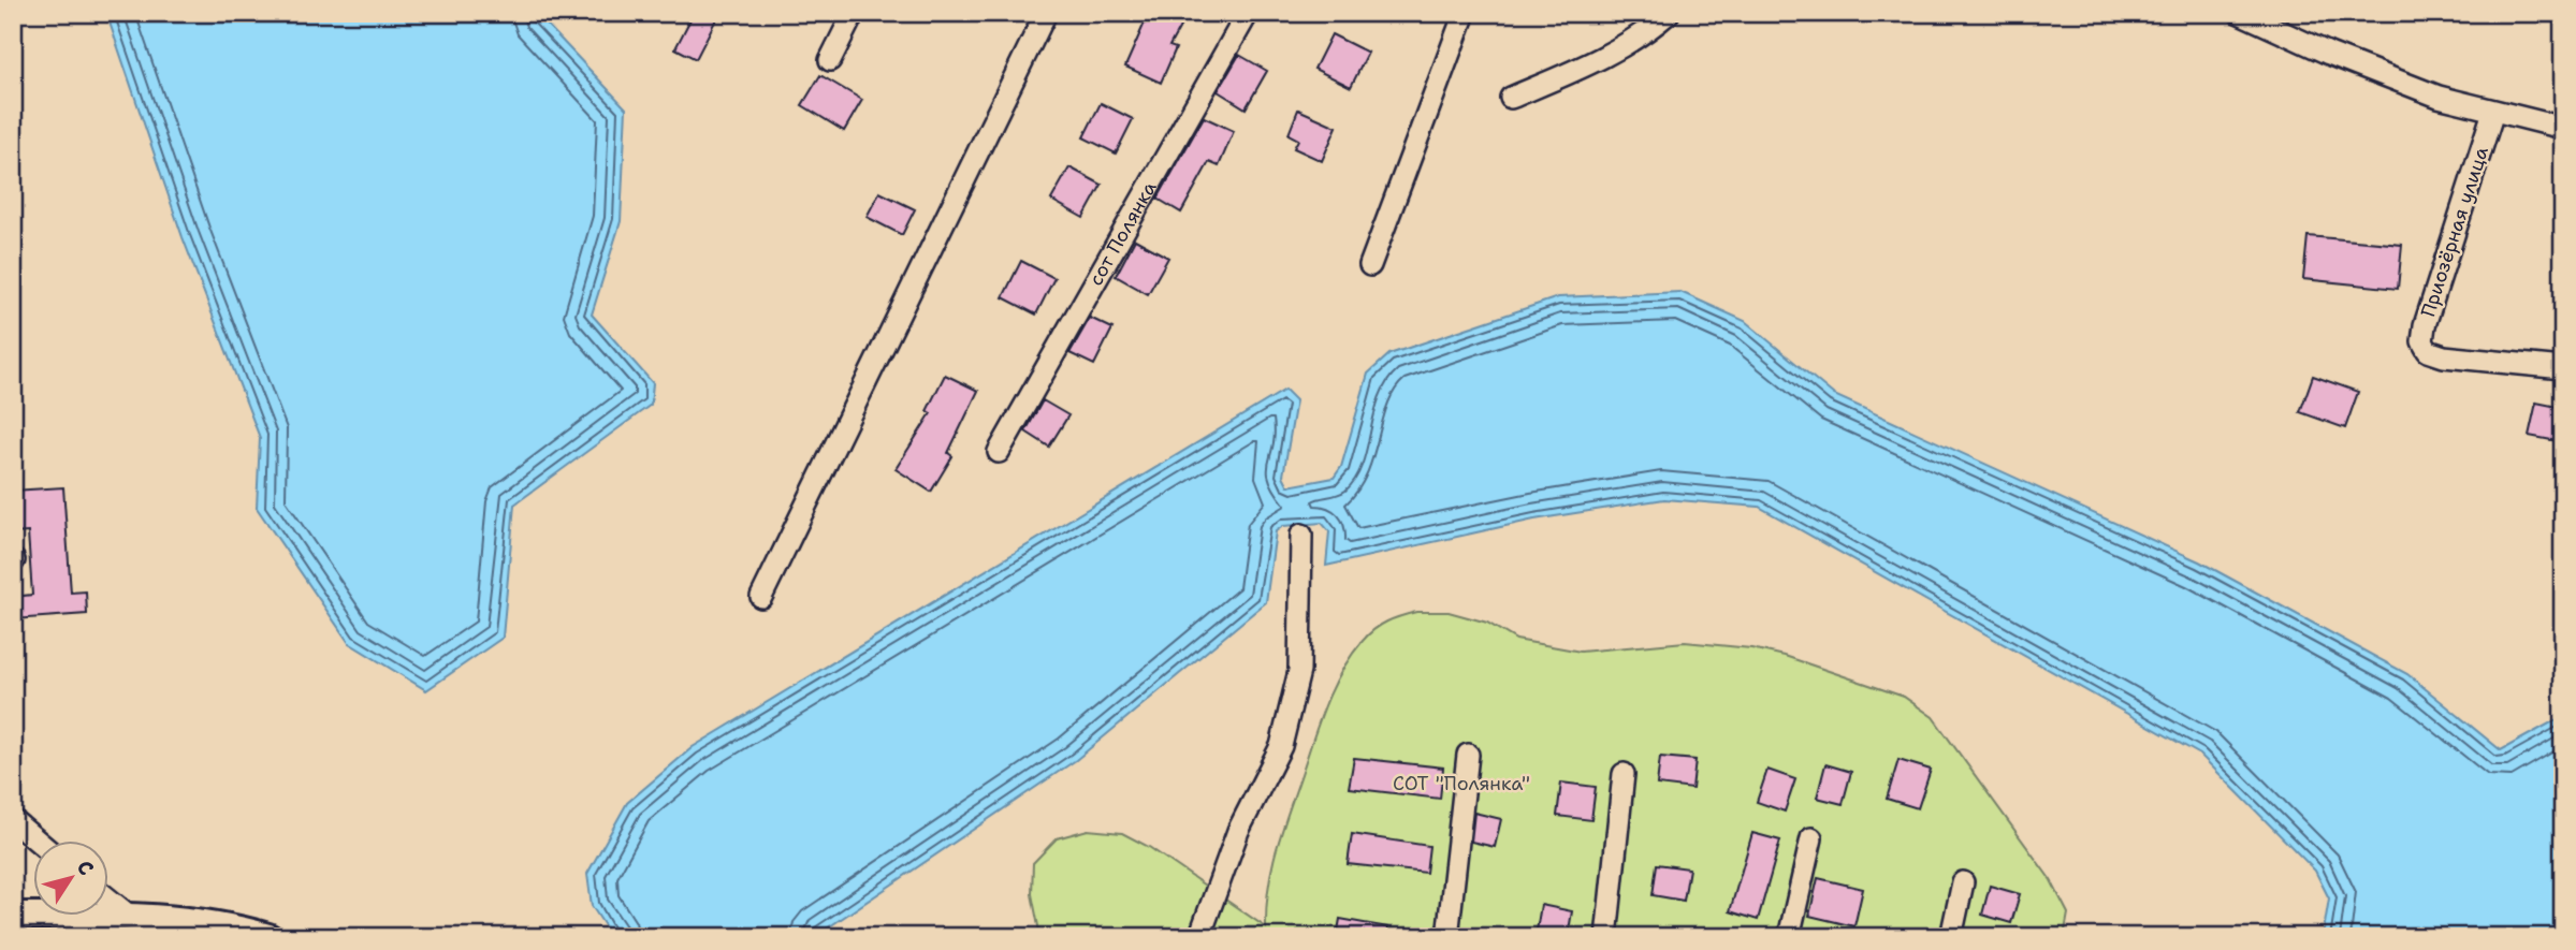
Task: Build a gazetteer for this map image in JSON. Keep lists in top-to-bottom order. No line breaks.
{"streets":{"street":["Приозёрная улица","сот Полянка"]},"parks":["СОТ \"Полянка\""],"north":"top right"}
